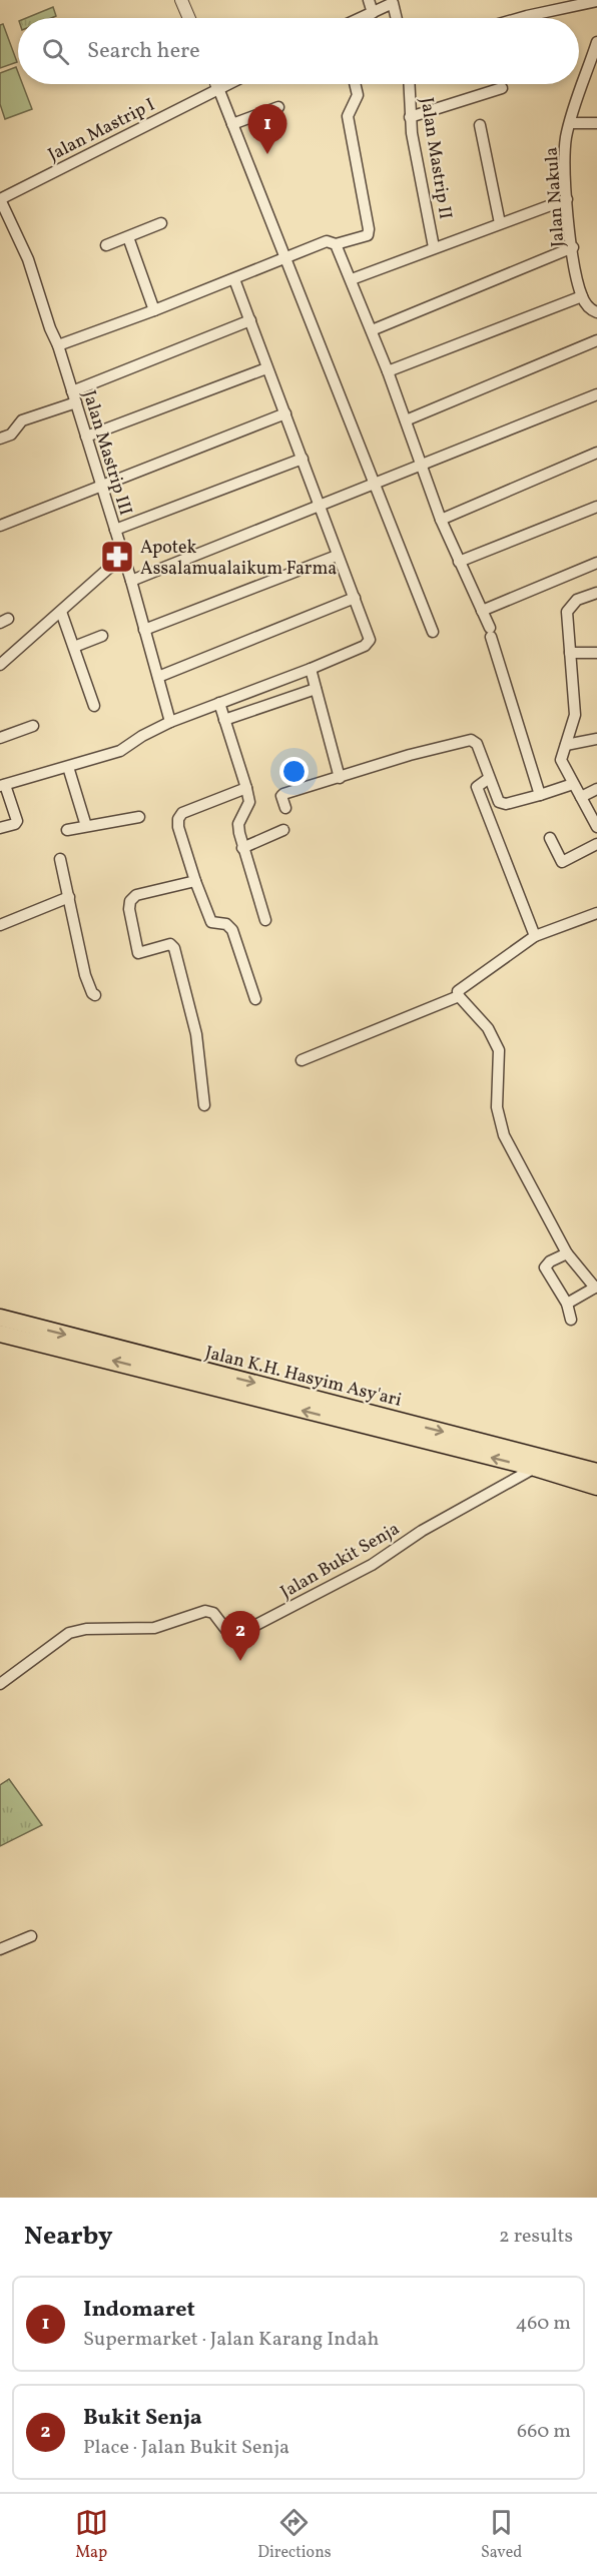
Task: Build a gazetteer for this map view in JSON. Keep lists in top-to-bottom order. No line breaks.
{"streets":{"highway":["Jalan K.H. Hasyim Asy'ari"],"street":["Jalan Mastrip I","Jalan Mastrip II","Jalan Nakula","Jalan Mastrip III","Jalan Bukit Senja"]},"crossings":[["Jalan Mastrip I","Jalan Mastrip III"],["Jalan K.H. Hasyim Asy'ari","Jalan Bukit Senja"]],"places":{"pharmacy":["Apotek Assalamualaikum Farma"]},"page":{"search":"Search here","pins":["1","2"],"heading":["Nearby","2 results"],"list":[{"mark":"1","name":"Indomaret","note":"Supermarket · Jalan Karang Indah","value":"460 m"},{"mark":"2","name":"Bukit Senja","note":"Place · Jalan Bukit Senja","value":"660 m"}],"nav":["Map","Directions","Saved"]}}
